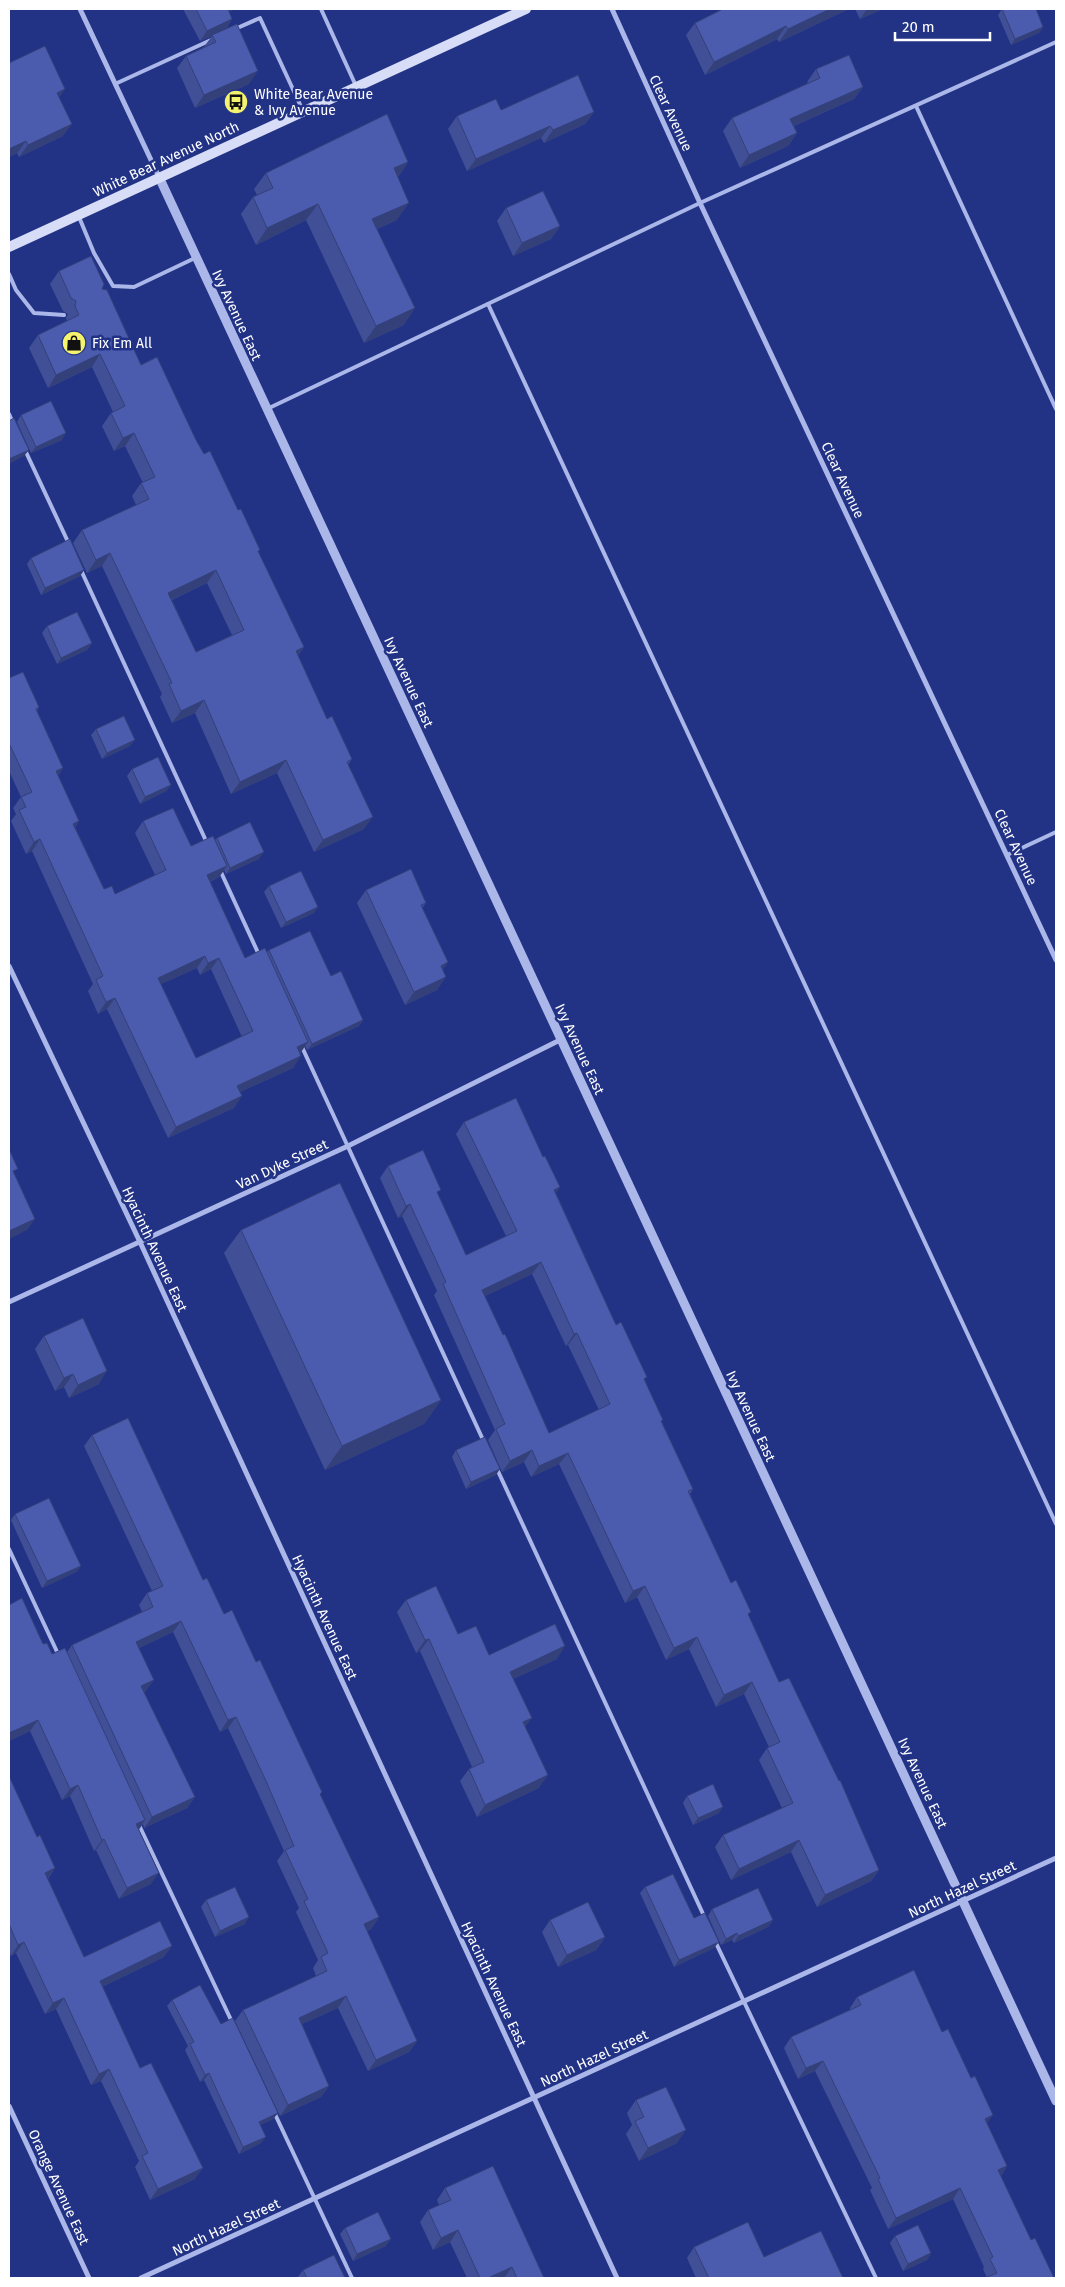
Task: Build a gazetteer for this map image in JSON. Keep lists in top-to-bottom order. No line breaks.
{"streets":{"main road":["White Bear Avenue North"],"street":["Clear Avenue","Ivy Avenue East","Van Dyke Street","Hyacinth Avenue East","North Hazel Street","Orange Avenue East"]},"crossings":[["White Bear Avenue North","Ivy Avenue East"],["Ivy Avenue East","Van Dyke Street"],["Ivy Avenue East","North Hazel Street"],["Van Dyke Street","Hyacinth Avenue East"],["Hyacinth Avenue East","North Hazel Street"]],"places":{"bus stop":["White Bear Avenue & Ivy Avenue"],"shop":["Fix Em All"]},"scale_bar":"20 m"}
